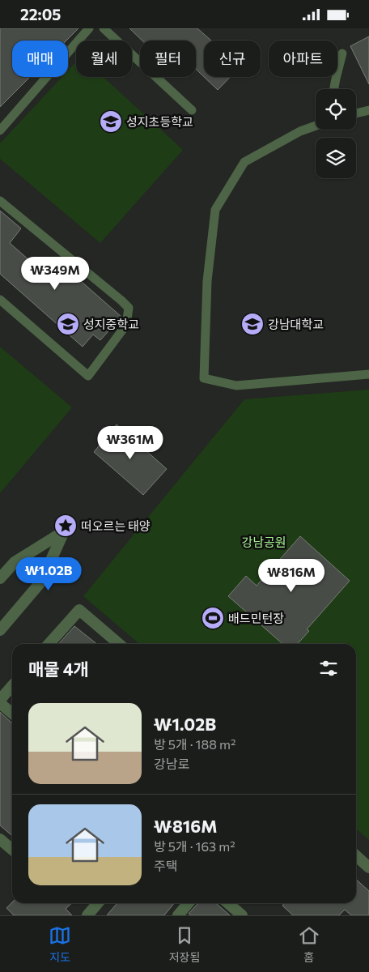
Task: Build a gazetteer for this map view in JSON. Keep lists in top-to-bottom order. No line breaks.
{"parks":["강남공원"],"places":{"school or university":["성지초등학교","성지중학교","강남대학교"],"place":["떠오르는 태양"],"sports":["배드민턴장"]},"page":{"status":"22:05","chip":["매매","월세","필터","신규","아파트"],"price":["₩349M","₩361M","₩1.02B","₩816M"],"heading":"매물 4개","list":[{"name":"₩1.02B","note":"방 5개 · 188 m² · 강남로"},{"name":"₩816M","note":"방 5개 · 163 m² · 주택"}],"tabs":["지도","저장됨","홈"]}}
